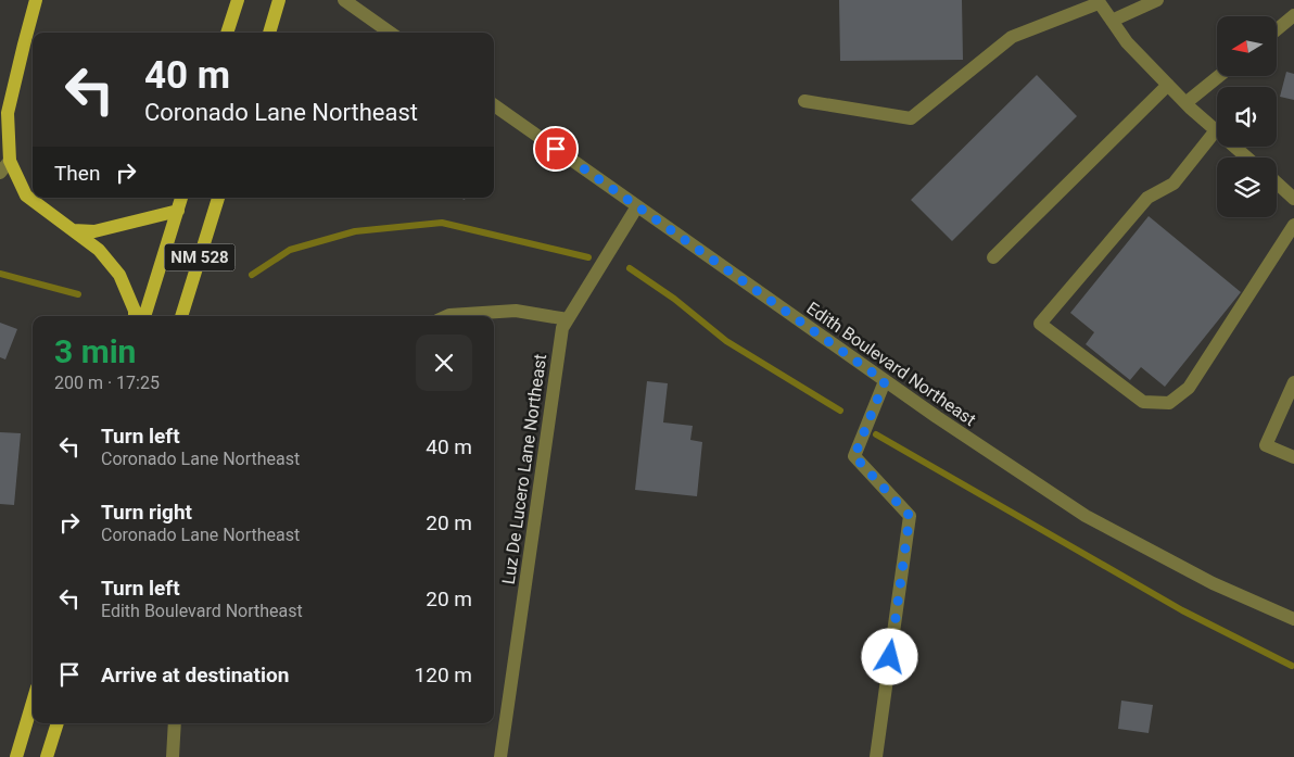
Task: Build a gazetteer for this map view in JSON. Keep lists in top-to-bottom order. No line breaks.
{"streets":{"main road":["NM 528"],"street":["Edith Boulevard Northeast","Luz De Lucero Lane Northeast"]},"crossings":[["Edith Boulevard Northeast","Luz De Lucero Lane Northeast"]],"north":"left","page":{"turn":["40 m","Coronado Lane Northeast"],"then":"Then","heading":["3 min","200 m · 17:25"],"list":[{"name":"Turn left","note":"Coronado Lane Northeast","value":"40 m"},{"name":"Turn right","note":"Coronado Lane Northeast","value":"20 m"},{"name":"Turn left","note":"Edith Boulevard Northeast","value":"20 m"},{"name":"Arrive at destination","value":"120 m"}]}}
